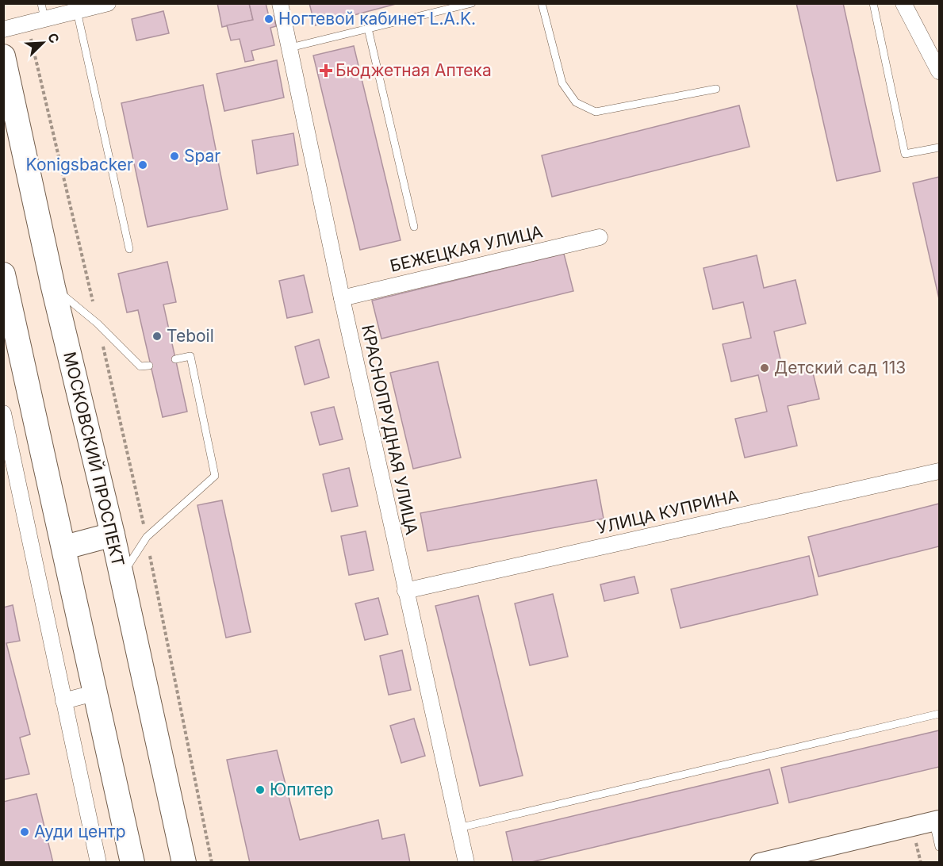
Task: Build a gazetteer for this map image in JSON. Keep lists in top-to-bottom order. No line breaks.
{"streets":{"main road":["МОСКОВСКИЙ ПРОСПЕКТ"],"street":["БЕЖЕЦКАЯ УЛИЦА","КРАСНОПРУДНАЯ УЛИЦА","УЛИЦА КУПРИНА"]},"crossings":[["БЕЖЕЦКАЯ УЛИЦА","КРАСНОПРУДНАЯ УЛИЦА"],["КРАСНОПРУДНАЯ УЛИЦА","УЛИЦА КУПРИНА"]],"places":{"other":["Ногтевой кабинет L.A.K.","Spar","Konigsbacker","Teboil","Детский сад 113","Юпитер","Ауди центр"],"health":["Бюджетная Аптека"]},"north":"top right"}
